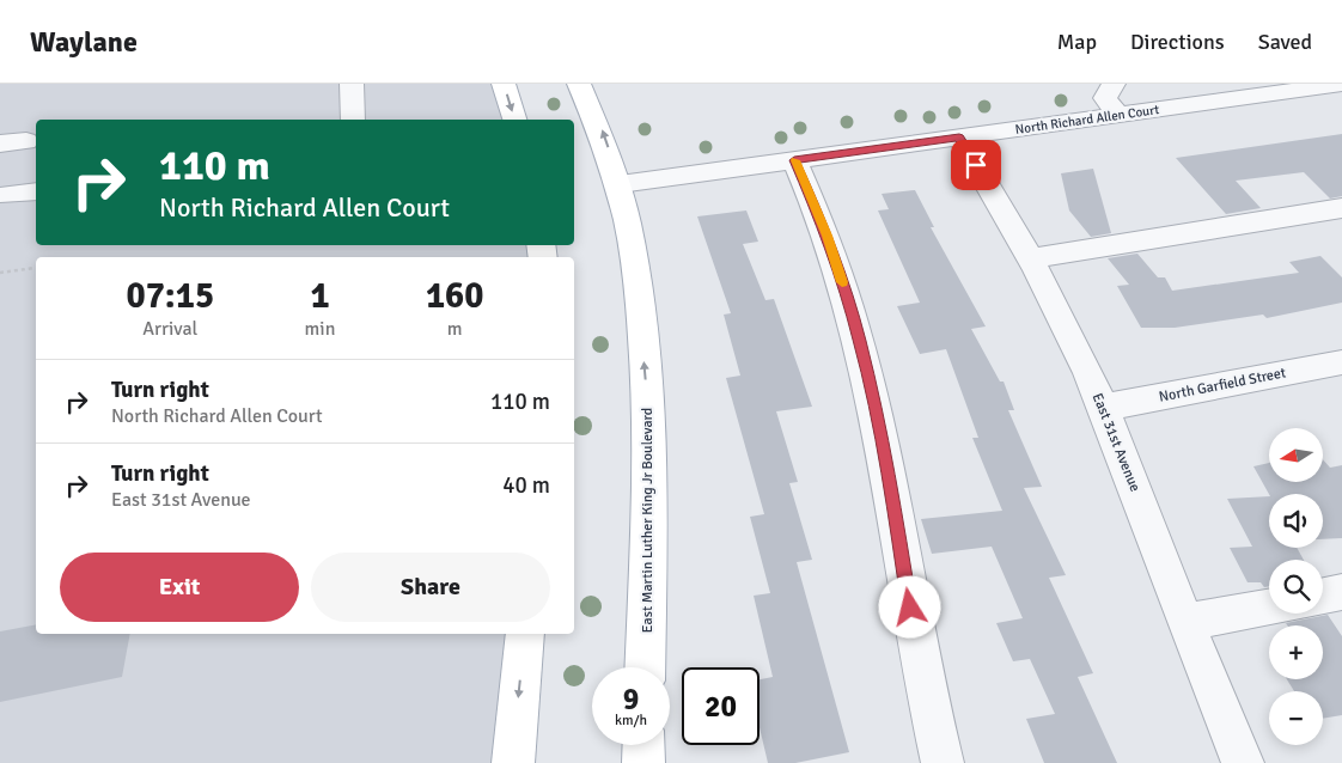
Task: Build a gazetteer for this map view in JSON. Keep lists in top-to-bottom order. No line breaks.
{"streets":{"main road":["East Martin Luther King Jr Boulevard"],"street":["North Richard Allen Court","North Garfield Street","East 31st Avenue"]},"crossings":[["North Richard Allen Court","East 31st Avenue"],["North Richard Allen Court","East Martin Luther King Jr Boulevard"],["North Garfield Street","East 31st Avenue"]],"one_way":["East Martin Luther King Jr Boulevard"],"north":"left","page":{"header":"Waylane","nav":["Map","Directions","Saved"],"turn":["110 m","North Richard Allen Court"],"eta":["07:15","Arrival","1","min","160","m"],"list":[{"name":"Turn right","note":"North Richard Allen Court","value":"110 m"},{"name":"Turn right","note":"East 31st Avenue","value":"40 m"}],"map_buttons":["+","−"],"buttons":["Exit","Share"],"speed":"9 km/h","limit":"20"}}
